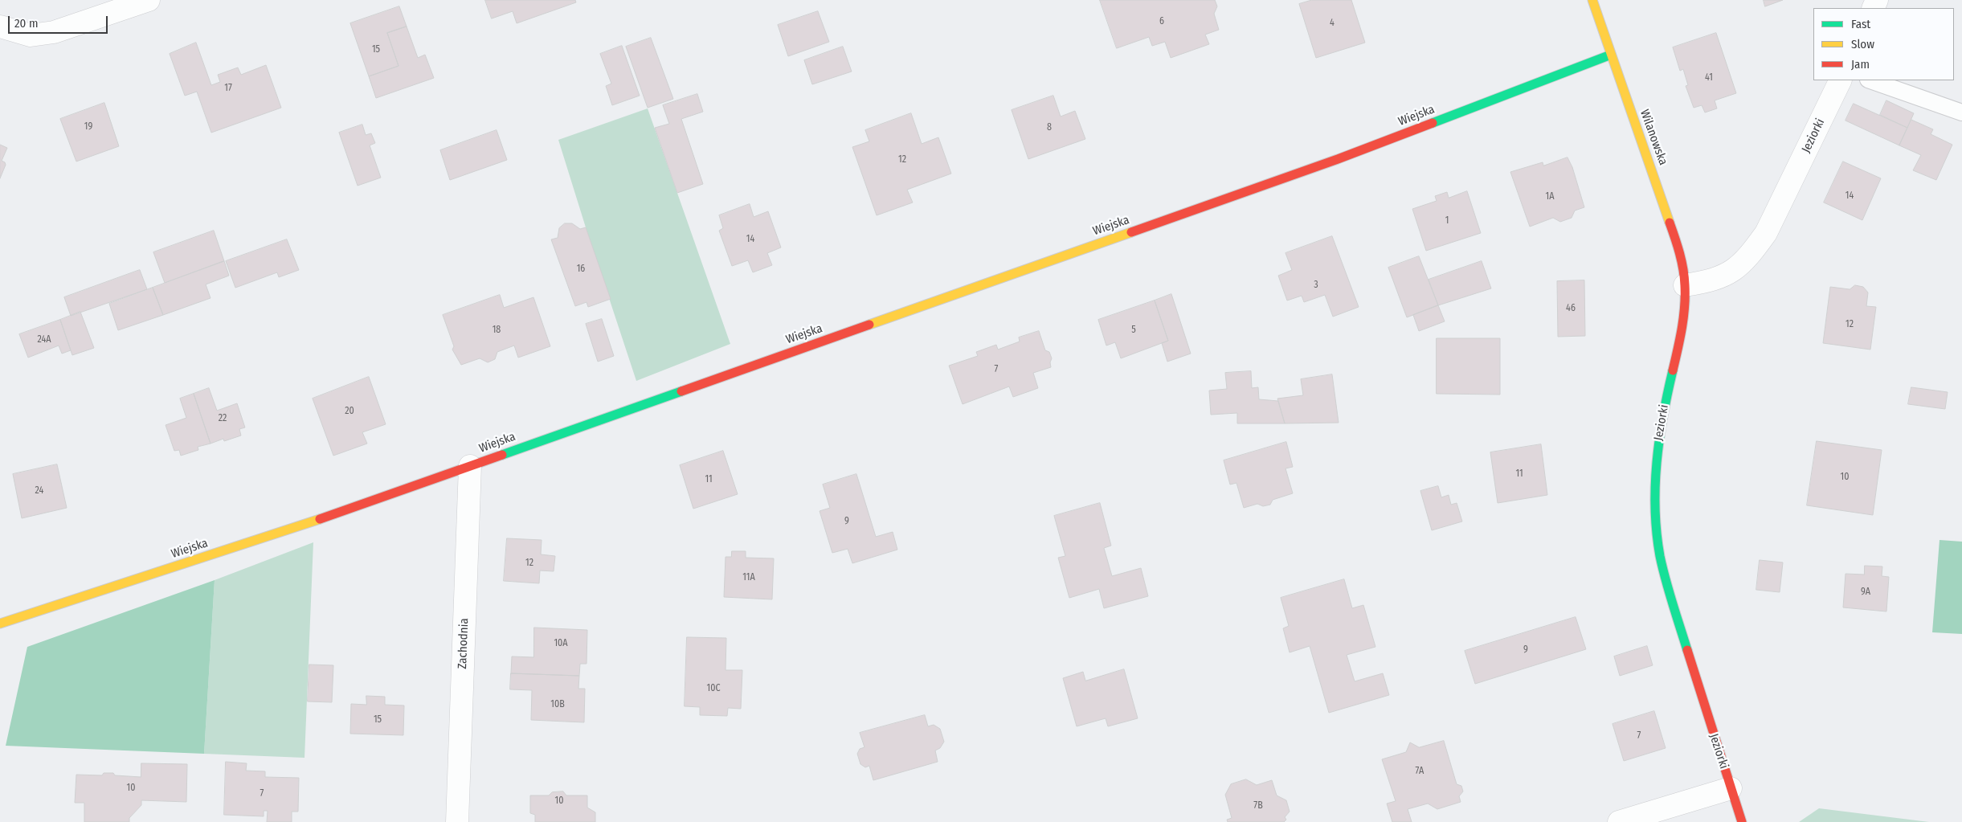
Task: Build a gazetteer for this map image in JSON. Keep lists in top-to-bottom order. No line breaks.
{"streets":{"street":["Wiejska","Jeziorki","Wilanowska","Zachodnia"]},"crossings":[["Wiejska","Wilanowska"],["Wiejska","Zachodnia"],["Jeziorki","Wilanowska"]],"house_numbers":["6","4","15","41","17","19","8","12","14","1A","1","14","16","3","46","12","18","5","24A","7","20","22","11","10","11","24","9","12","11A","9A","10A","9","10C","10B","15","7","7A","10","7","10","7B"],"legend":["Fast","Slow","Jam"],"scale_bar":"20 m"}
